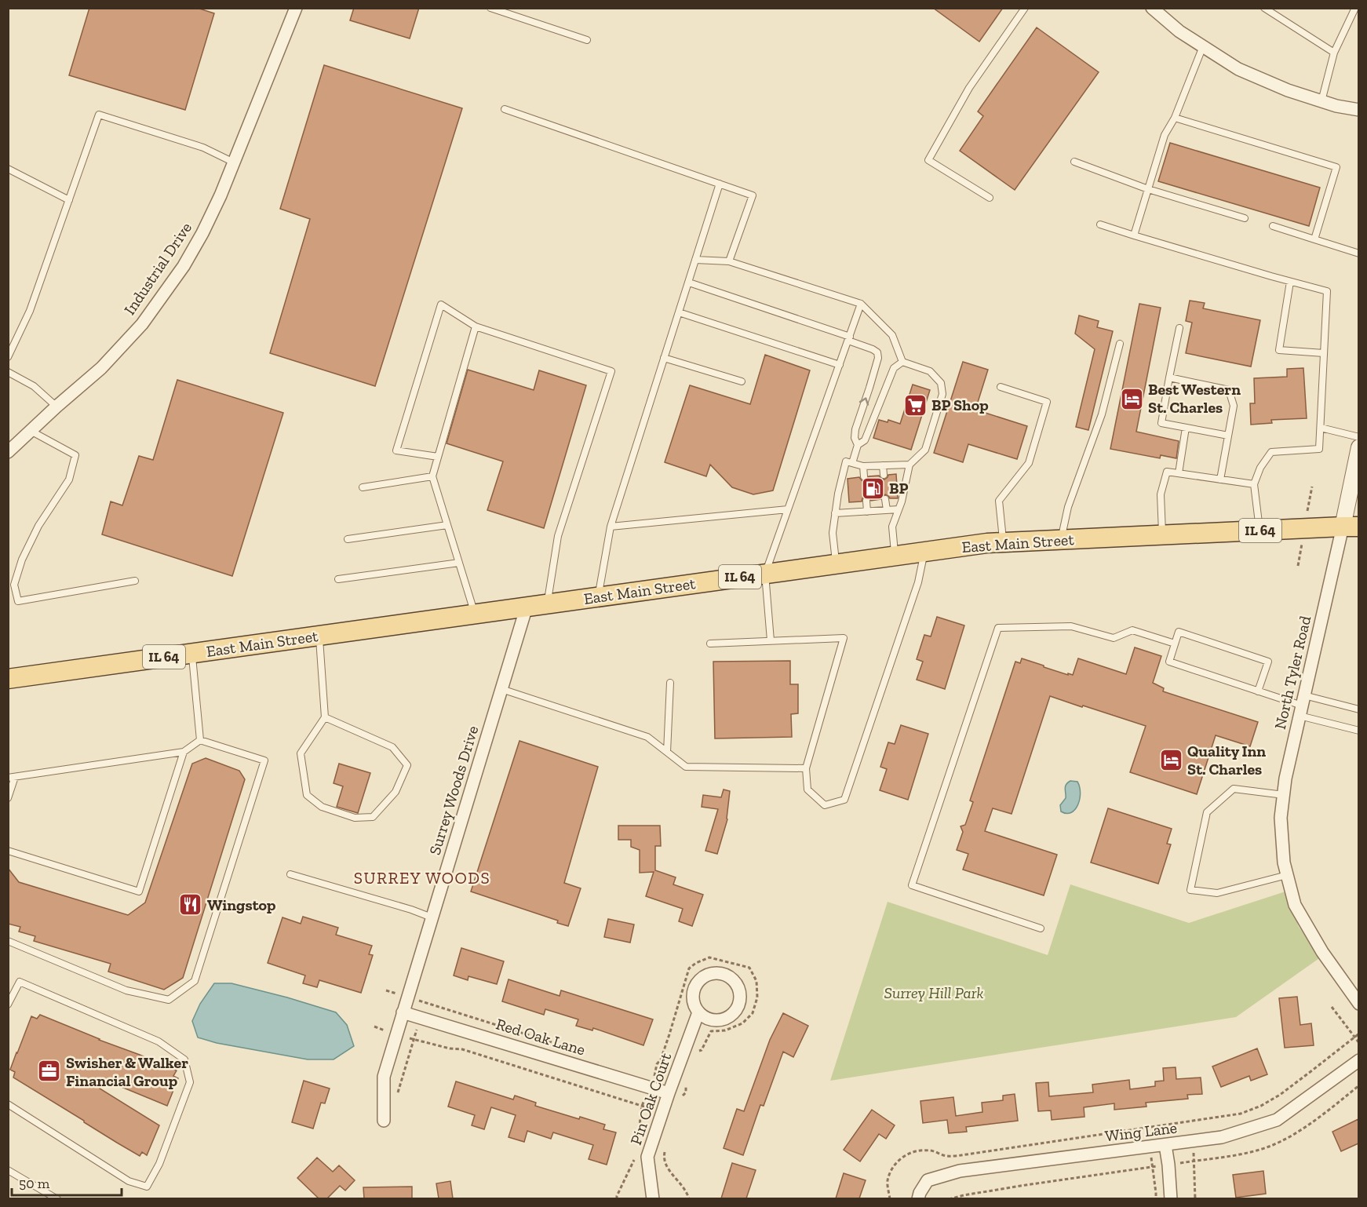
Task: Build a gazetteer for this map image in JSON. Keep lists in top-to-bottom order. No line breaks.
{"streets":{"main road":["IL 64","East Main Street"],"street":["Industrial Drive","North Tyler Road","Surrey Woods Drive","Red Oak Lane","Pin Oak Court","Wing Lane"]},"crossings":[["East Main Street","North Tyler Road"],["East Main Street","Surrey Woods Drive"],["Surrey Woods Drive","Red Oak Lane"],["Red Oak Lane","Pin Oak Court"]],"districts":["SURREY WOODS"],"parks":["Surrey Hill Park"],"places":{"hotel":["Best Western St. Charles","Quality Inn St. Charles"],"supermarket":["BP Shop"],"fuel station":["BP"],"restaurant":["Wingstop"],"office":["Swisher & Walker Financial Group"]},"scale_bar":"50 m"}
